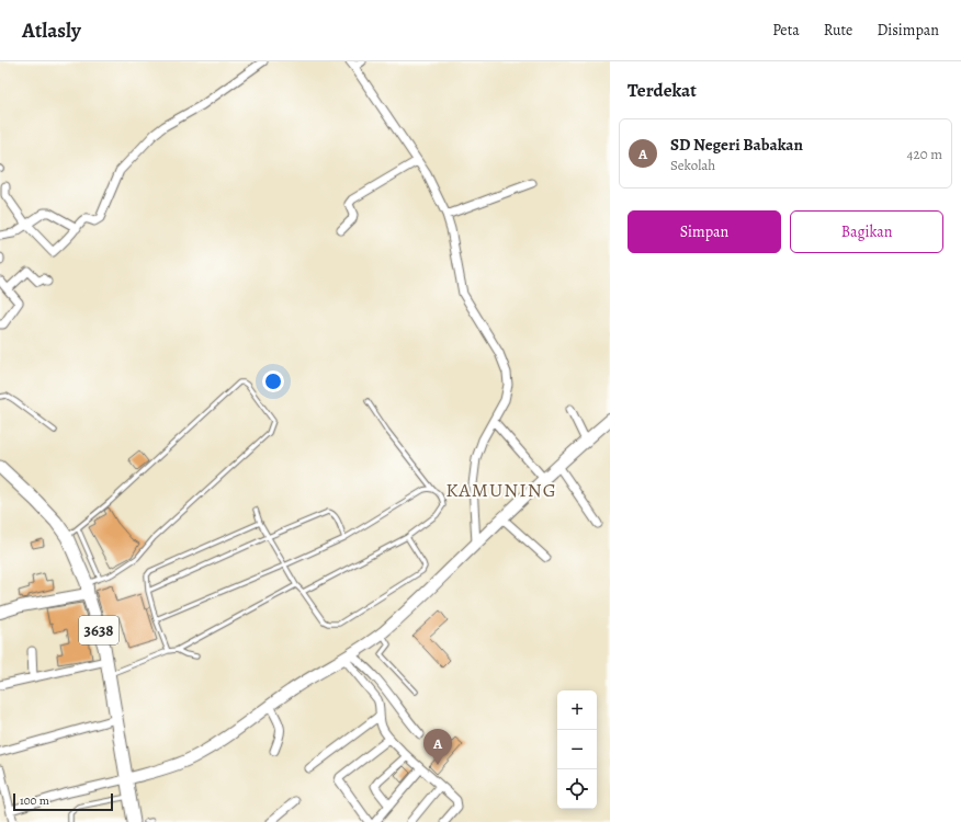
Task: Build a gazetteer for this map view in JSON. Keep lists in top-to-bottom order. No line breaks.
{"streets":{"main road":["3638"]},"districts":["KAMUNING"],"scale_bar":"100 m","page":{"header":"Atlasly","nav":["Peta","Rute","Disimpan"],"heading":"Terdekat","list":[{"mark":"A","name":"SD Negeri Babakan","note":"Sekolah","value":"420 m"}],"buttons":["Simpan","Bagikan"],"map_buttons":["+","−"],"pins":"A","scale":"100 m"}}
